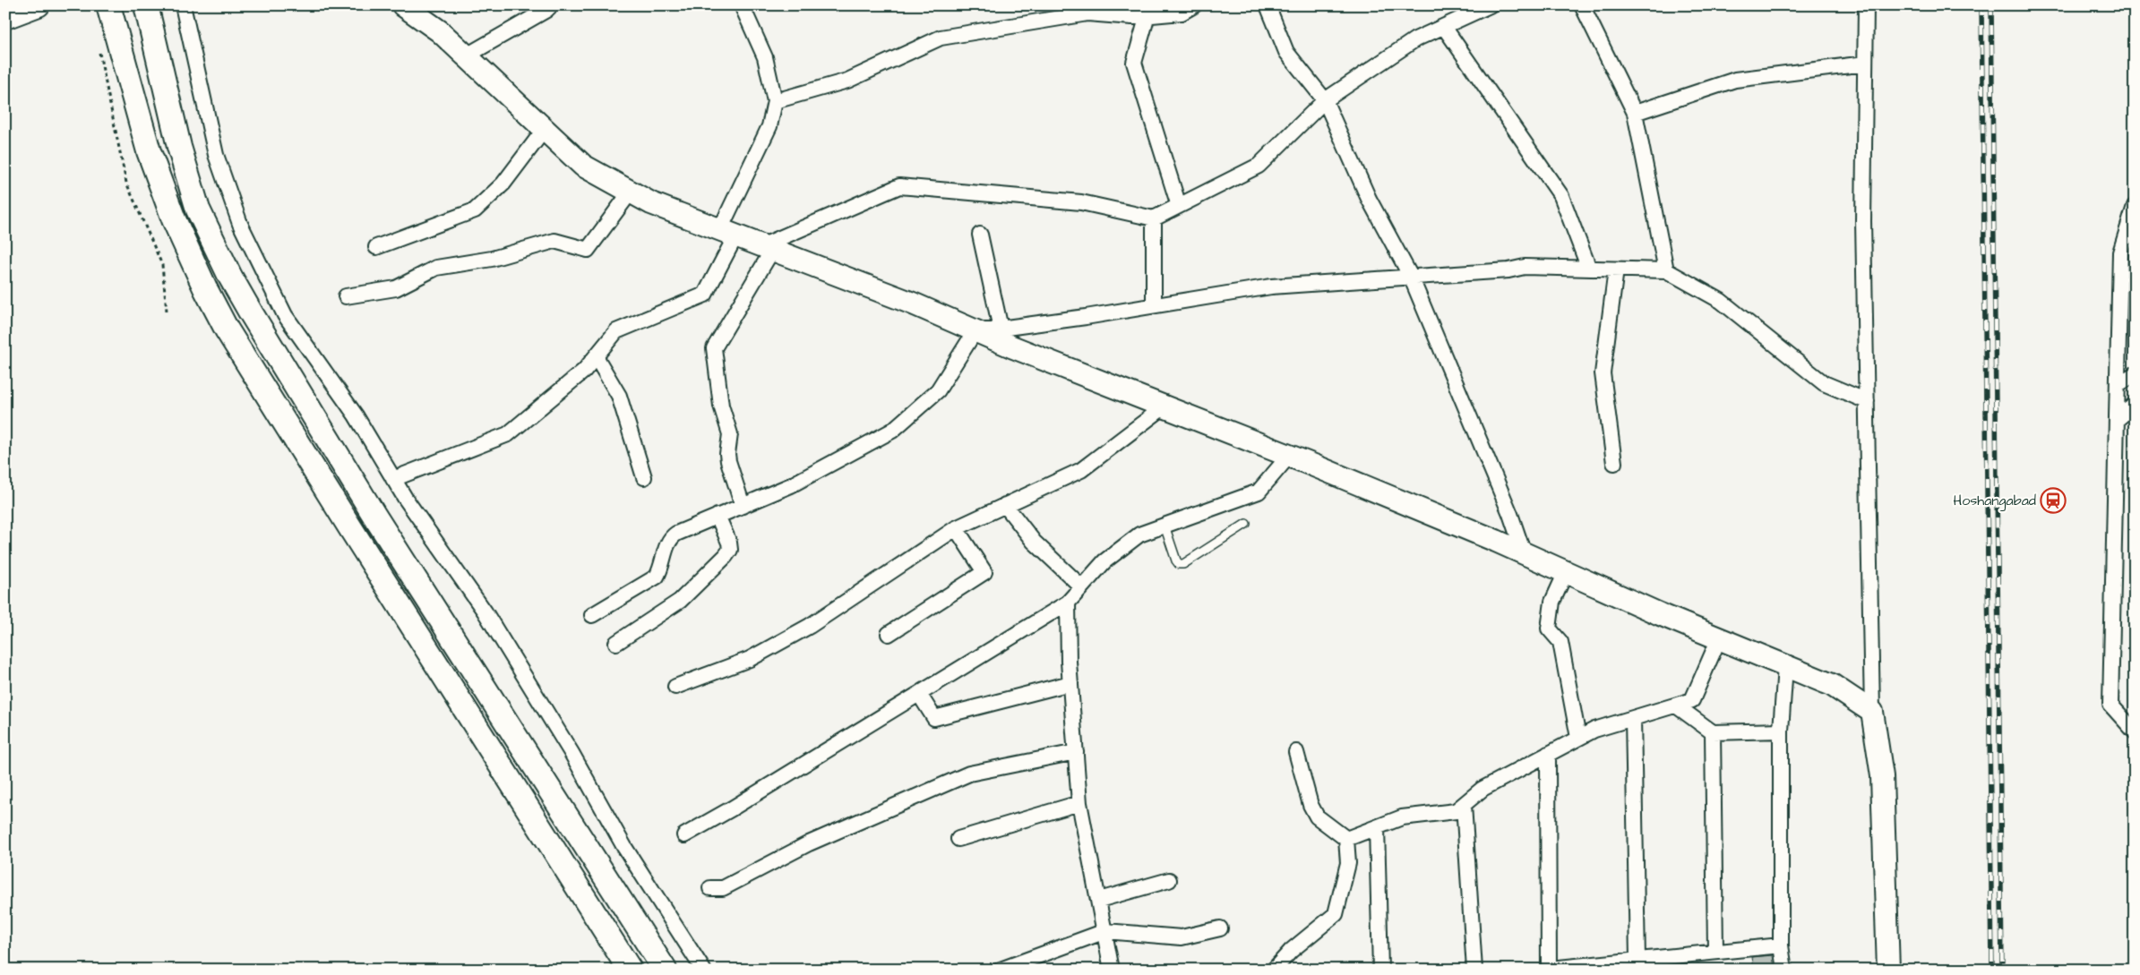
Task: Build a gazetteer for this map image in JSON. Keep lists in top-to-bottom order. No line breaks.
{"places":{"station":["Hoshangabad"]}}
